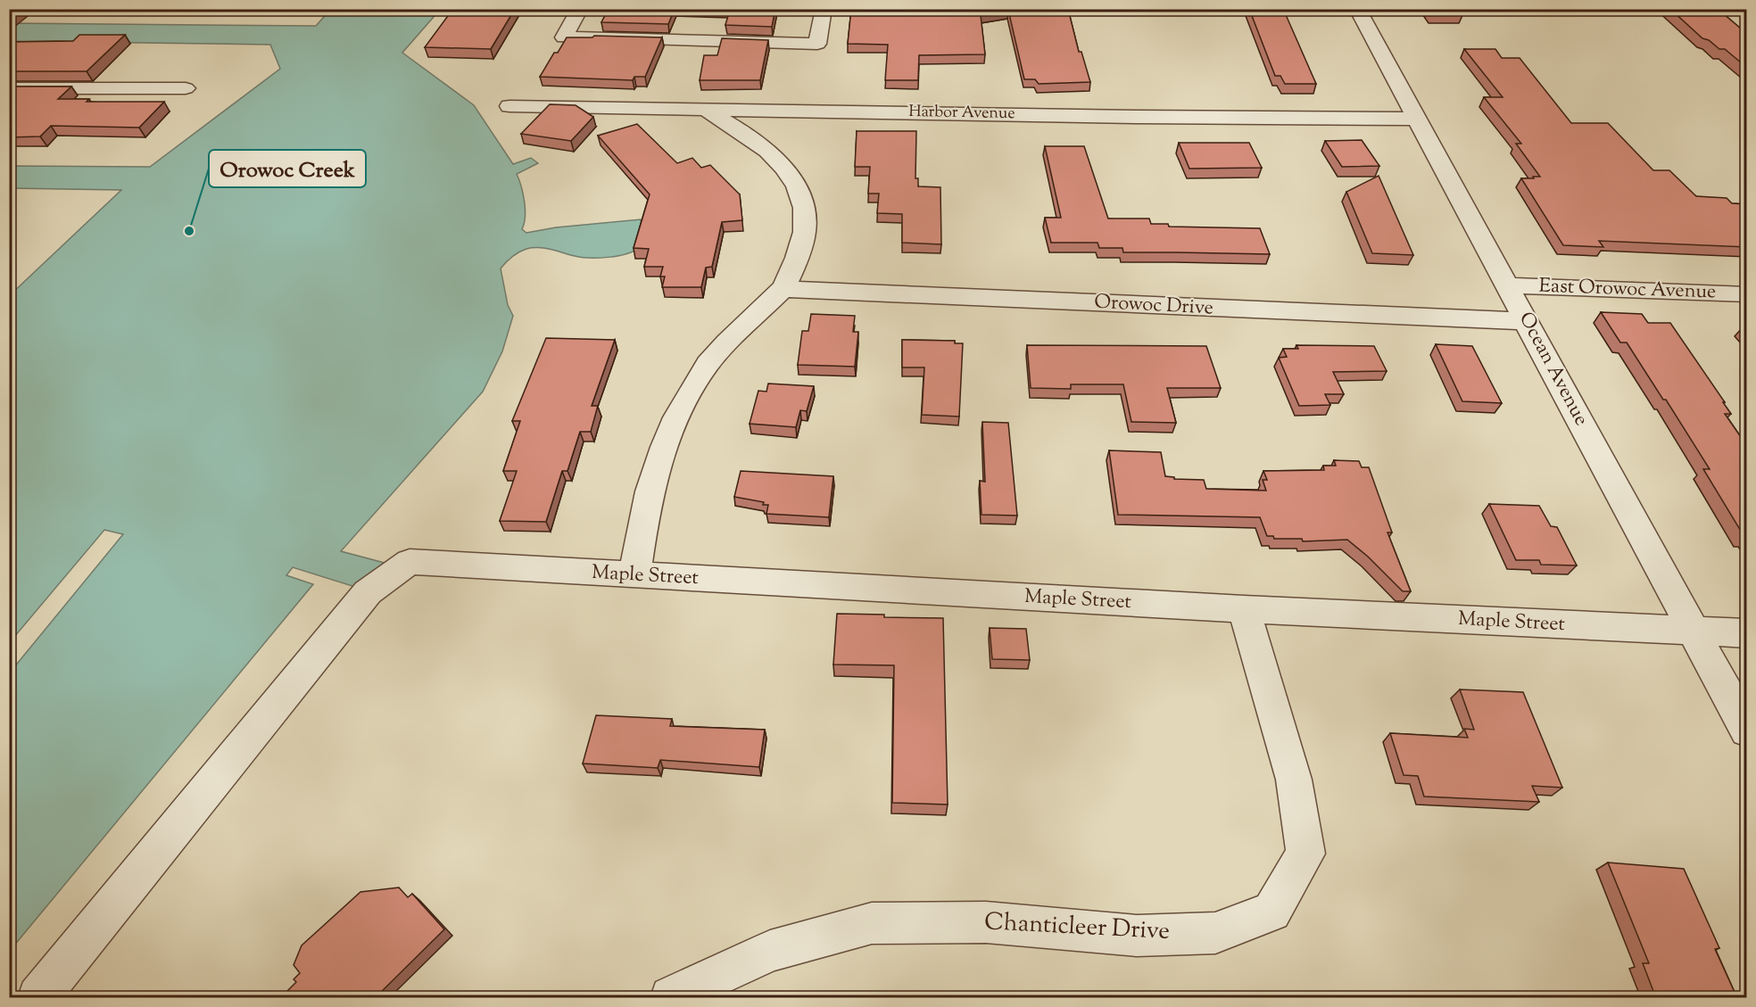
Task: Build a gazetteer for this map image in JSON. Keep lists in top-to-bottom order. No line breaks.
{"streets":{"street":["Harbor Avenue","East Orowoc Avenue","Orowoc Drive","Ocean Avenue","Maple Street","Chanticleer Drive"]},"crossings":[["Harbor Avenue","Ocean Avenue"],["East Orowoc Avenue","Ocean Avenue"],["Orowoc Drive","Ocean Avenue"],["Ocean Avenue","Maple Street"],["Maple Street","Chanticleer Drive"]],"places":["Orowoc Creek"]}
